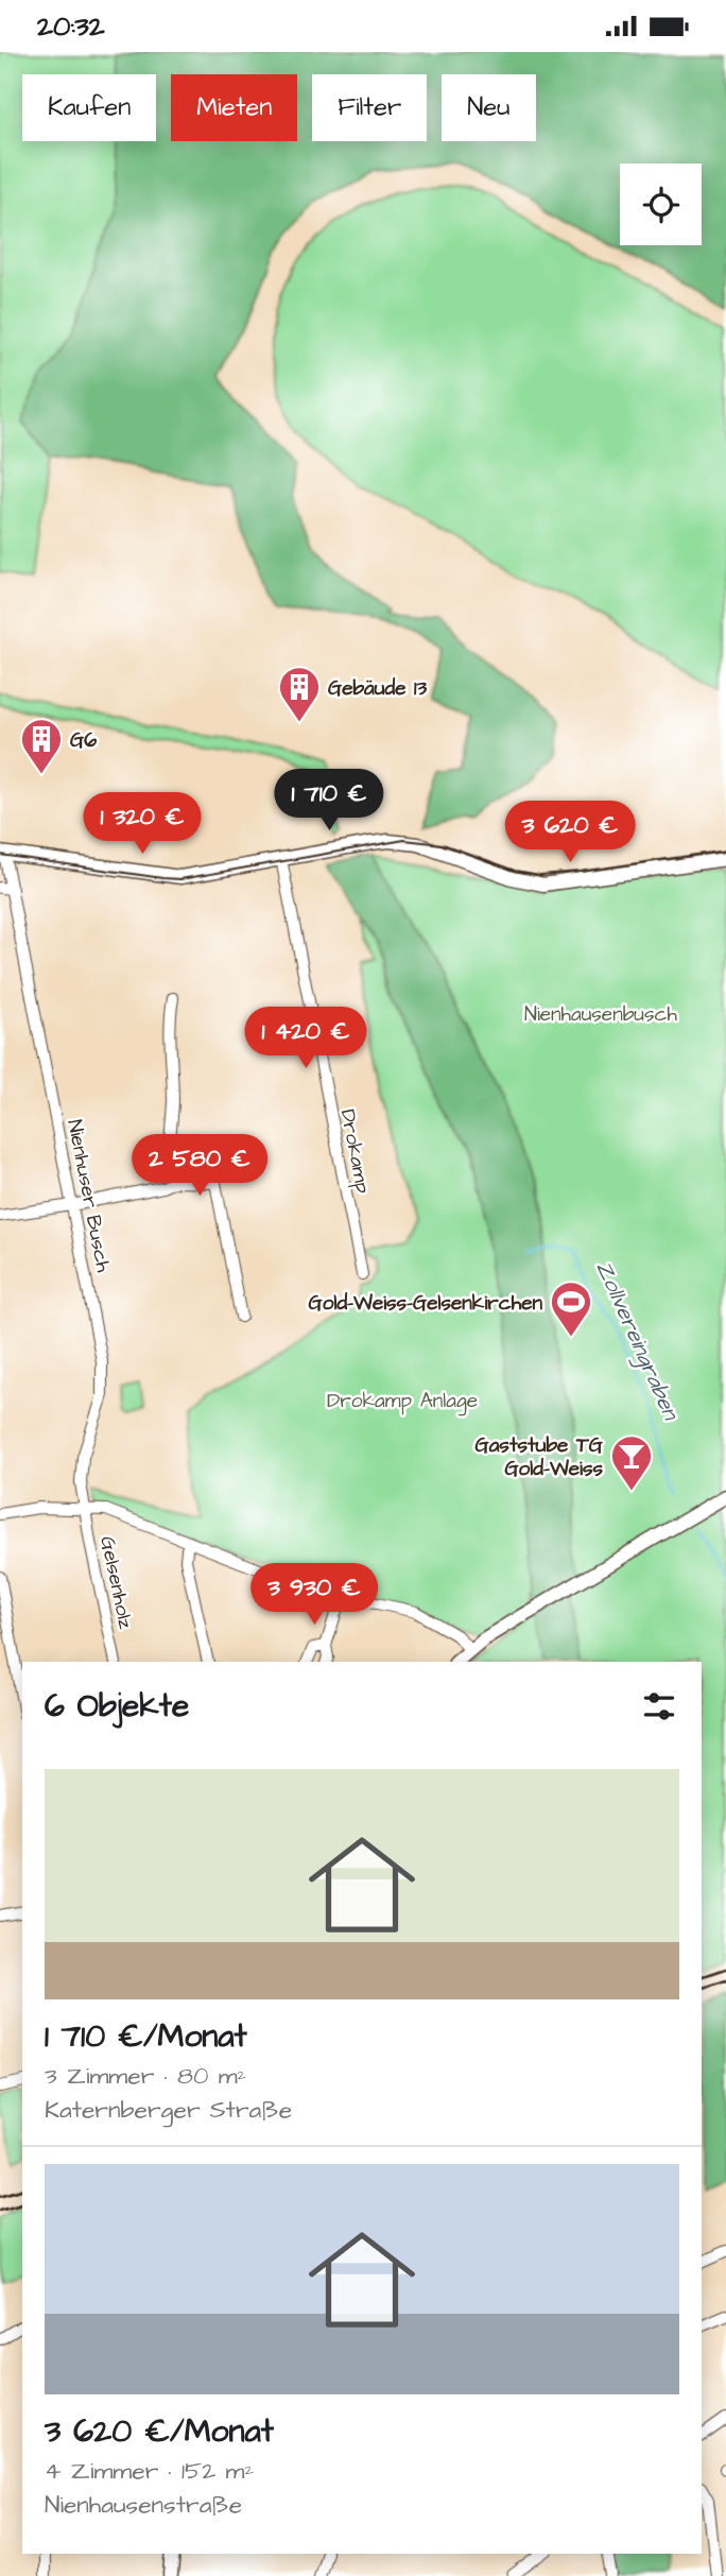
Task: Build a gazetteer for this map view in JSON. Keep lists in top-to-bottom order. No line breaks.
{"streets":{"street":["Drokamp","Nienhuser Busch","Gelsenholz"]},"crossings":[["Nienhuser Busch","Gelsenholz"]],"water":["Zollvereingraben"],"parks":["Nienhausenbusch","Drokamp Anlage"],"places":{"building":["Gebäude 13","G6"],"sports":["Gold-Weiss-Gelsenkirchen"],"bar":["Gaststube TG Gold-Weiss"]},"page":{"status":"20:32","chip":["Kaufen","Mieten","Filter","Neu"],"price":["1 710 €","1 320 €","3 620 €","1 420 €","2 580 €","3 930 €"],"heading":"6 Objekte","list":[{"name":"1 710 €/Monat","note":"3 Zimmer · 80 m² · Katernberger Straße"},{"name":"3 620 €/Monat","note":"4 Zimmer · 152 m² · Nienhausenstraße"}]}}
